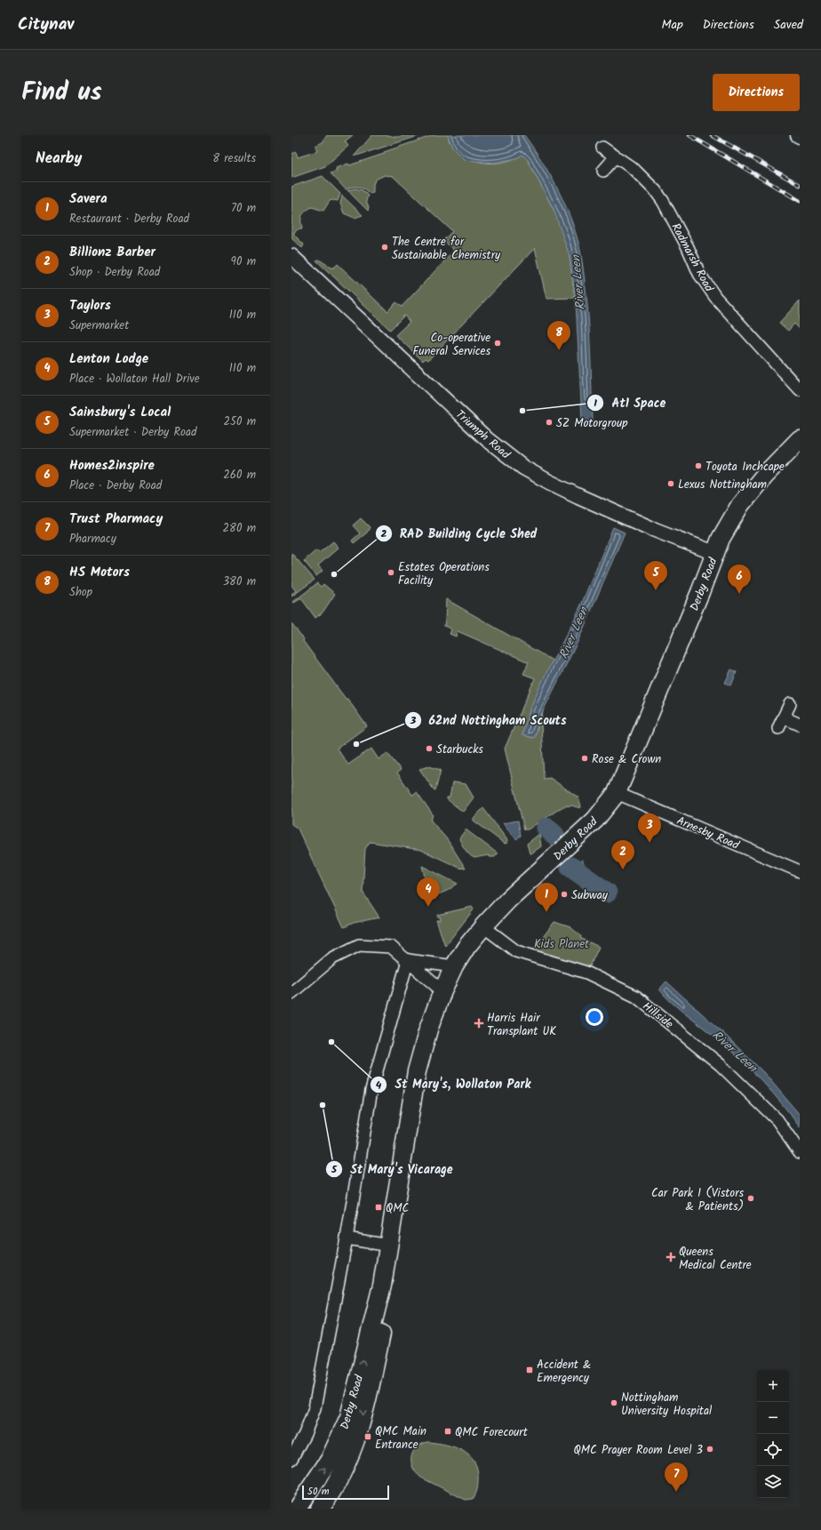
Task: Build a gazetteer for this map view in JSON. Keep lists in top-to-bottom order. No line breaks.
{"streets":{"main road":["Derby Road"],"street":["Radmarsh Road","Triumph Road","Arnesby Road","Hillside"]},"crossings":[["Triumph Road","Derby Road"],["Derby Road","Arnesby Road"],["Derby Road","Hillside"]],"water":["River Leen"],"parks":["Kids Planet"],"places":{"other":["The Centre for Sustainable Chemistry","Co-operative Funeral Services","At1 Space","SZ Motorgroup","Toyota Inchcape","Lexus Nottingham","Estates Operations Facility","RAD Building Cycle Shed","62nd Nottingham Scouts","Starbucks","Rose & Crown","Subway","St Mary's, Wollaton Park","St Mary's Vicarage","Car Park 1 (Vistors & Patients)","Nottingham University Hospital","QMC Prayer Room Level 3"],"health":["Harris Hair Transplant UK","Queens Medical Centre"],"transit":["QMC","Accident & Emergency","QMC Forecourt","QMC Main Entrance"]},"scale_bar":"50 m","page":{"header":"Citynav","nav":["Map","Directions","Saved"],"title":"Find us","buttons":"Directions","heading":["Nearby","8 results"],"list":[{"mark":"1","name":"Savera","note":"Restaurant · Derby Road","value":"70 m"},{"mark":"2","name":"Billionz Barber","note":"Shop · Derby Road","value":"90 m"},{"mark":"3","name":"Taylors","note":"Supermarket","value":"110 m"},{"mark":"4","name":"Lenton Lodge","note":"Place · Wollaton Hall Drive","value":"110 m"},{"mark":"5","name":"Sainsbury's Local","note":"Supermarket · Derby Road","value":"250 m"},{"mark":"6","name":"Homes2inspire","note":"Place · Derby Road","value":"260 m"},{"mark":"7","name":"Trust Pharmacy","note":"Pharmacy","value":"280 m"},{"mark":"8","name":"HS Motors","note":"Shop","value":"380 m"}],"pins":["8","5","6","3","2","4","1","7"],"map_buttons":["+","−"],"scale":"50 m"}}
